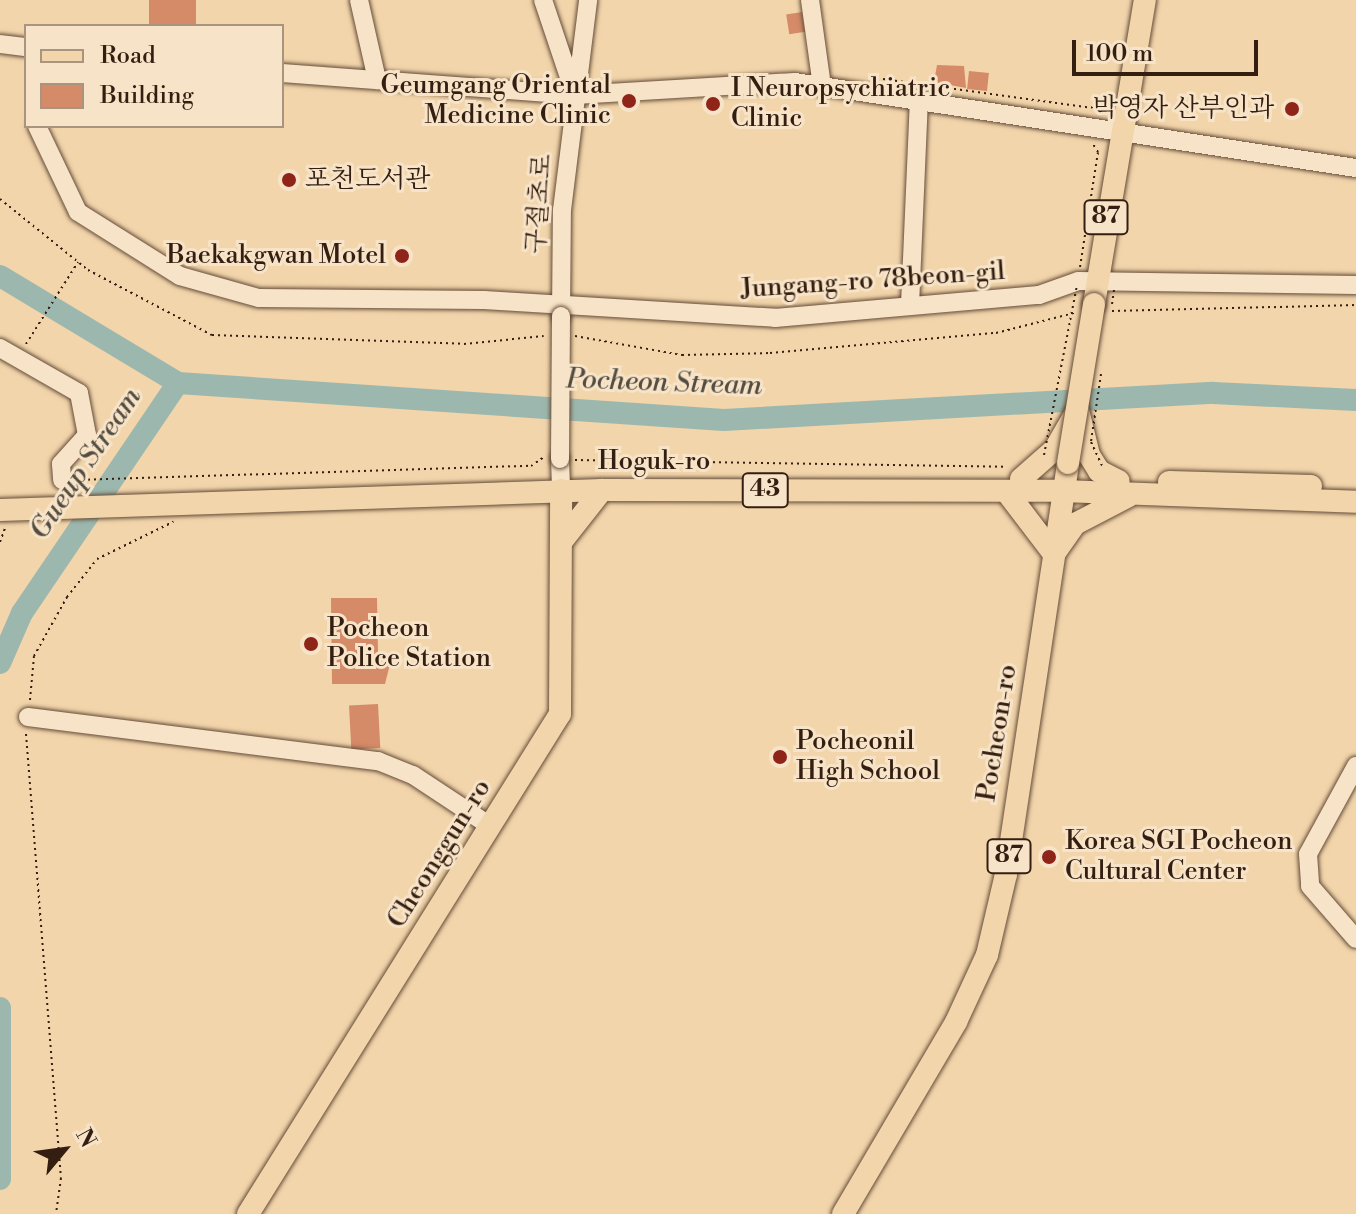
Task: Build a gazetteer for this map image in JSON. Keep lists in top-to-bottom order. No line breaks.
{"streets":{"main road":["87","Hoguk-ro","43","Pocheon-ro","Cheonggun-ro"],"street":["구절초로","Jungang-ro 78beon-gil"]},"crossings":[["구절초로","Jungang-ro 78beon-gil"],["구절초로","Hoguk-ro"],["구절초로","Cheonggun-ro"],["87","Jungang-ro 78beon-gil"],["87","Hoguk-ro"],["87","Pocheon-ro"],["Hoguk-ro","Pocheon-ro"],["Hoguk-ro","Cheonggun-ro"]],"water":["Pocheon Stream","Gueup Stream"],"places":["Geumgang Oriental Medicine Clinic","I Neuropsychiatric Clinic","박영자 산부인과","포천도서관","Baekakgwan Motel","Pocheon Police Station","Pocheonil High School","Korea SGI Pocheon Cultural Center"],"legend":["Road","Building"],"scale_bar":"100 m","north":"top right"}
